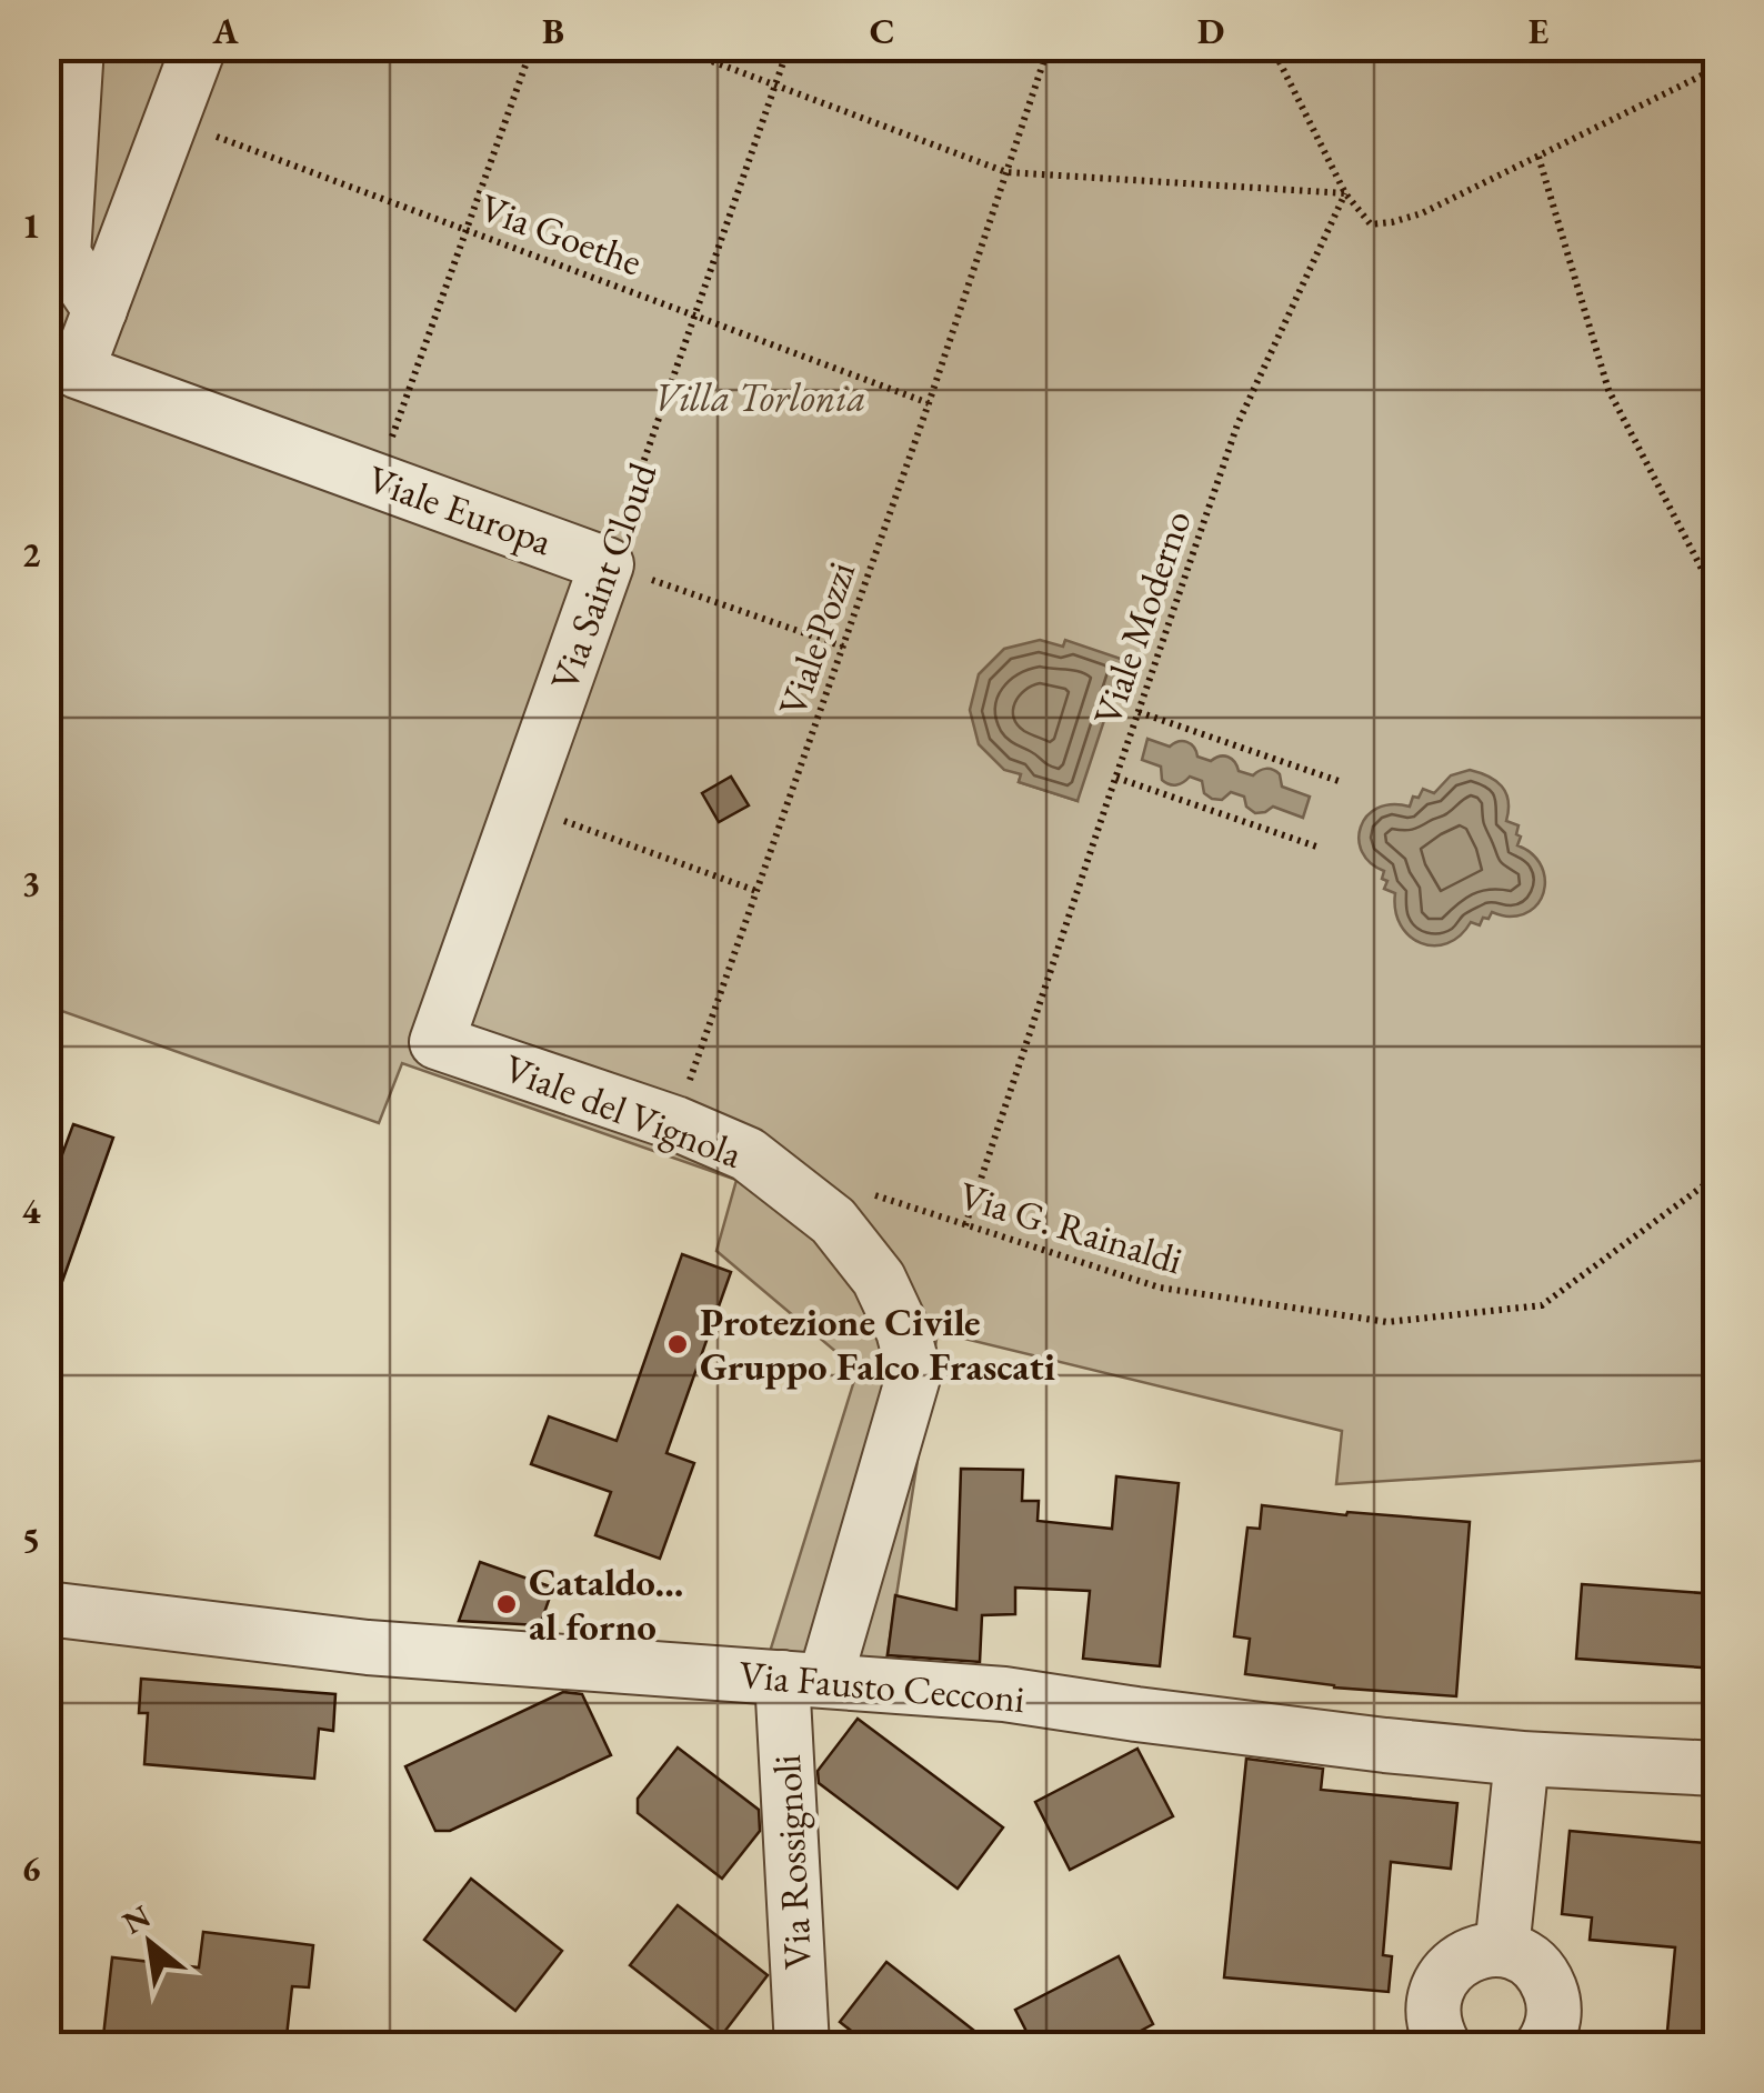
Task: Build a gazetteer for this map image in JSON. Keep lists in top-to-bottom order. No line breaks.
{"streets":{"street":["Viale Europa","Via Saint Cloud","Viale del Vignola","Via Fausto Cecconi","Via Rossignoli"],"path":["Via Goethe","Viale Moderno","Viale Pozzi","Via G. Rainaldi"]},"crossings":[["Via Goethe","Via Saint Cloud"],["Via Goethe","Viale Pozzi"],["Viale Europa","Via Saint Cloud"],["Via Saint Cloud","Viale del Vignola"],["Viale Moderno","Via G. Rainaldi"],["Viale Pozzi","Viale del Vignola"],["Viale del Vignola","Via Fausto Cecconi"],["Viale del Vignola","Via Rossignoli"],["Via Fausto Cecconi","Via Rossignoli"]],"parks":["Villa Torlonia"],"places":["Protezione Civile Gruppo Falco Frascati","Cataldo... al forno"],"north":"top left","grid":{"columns":["A","B","C","D","E"],"rows":["1","2","3","4","5","6"]}}
